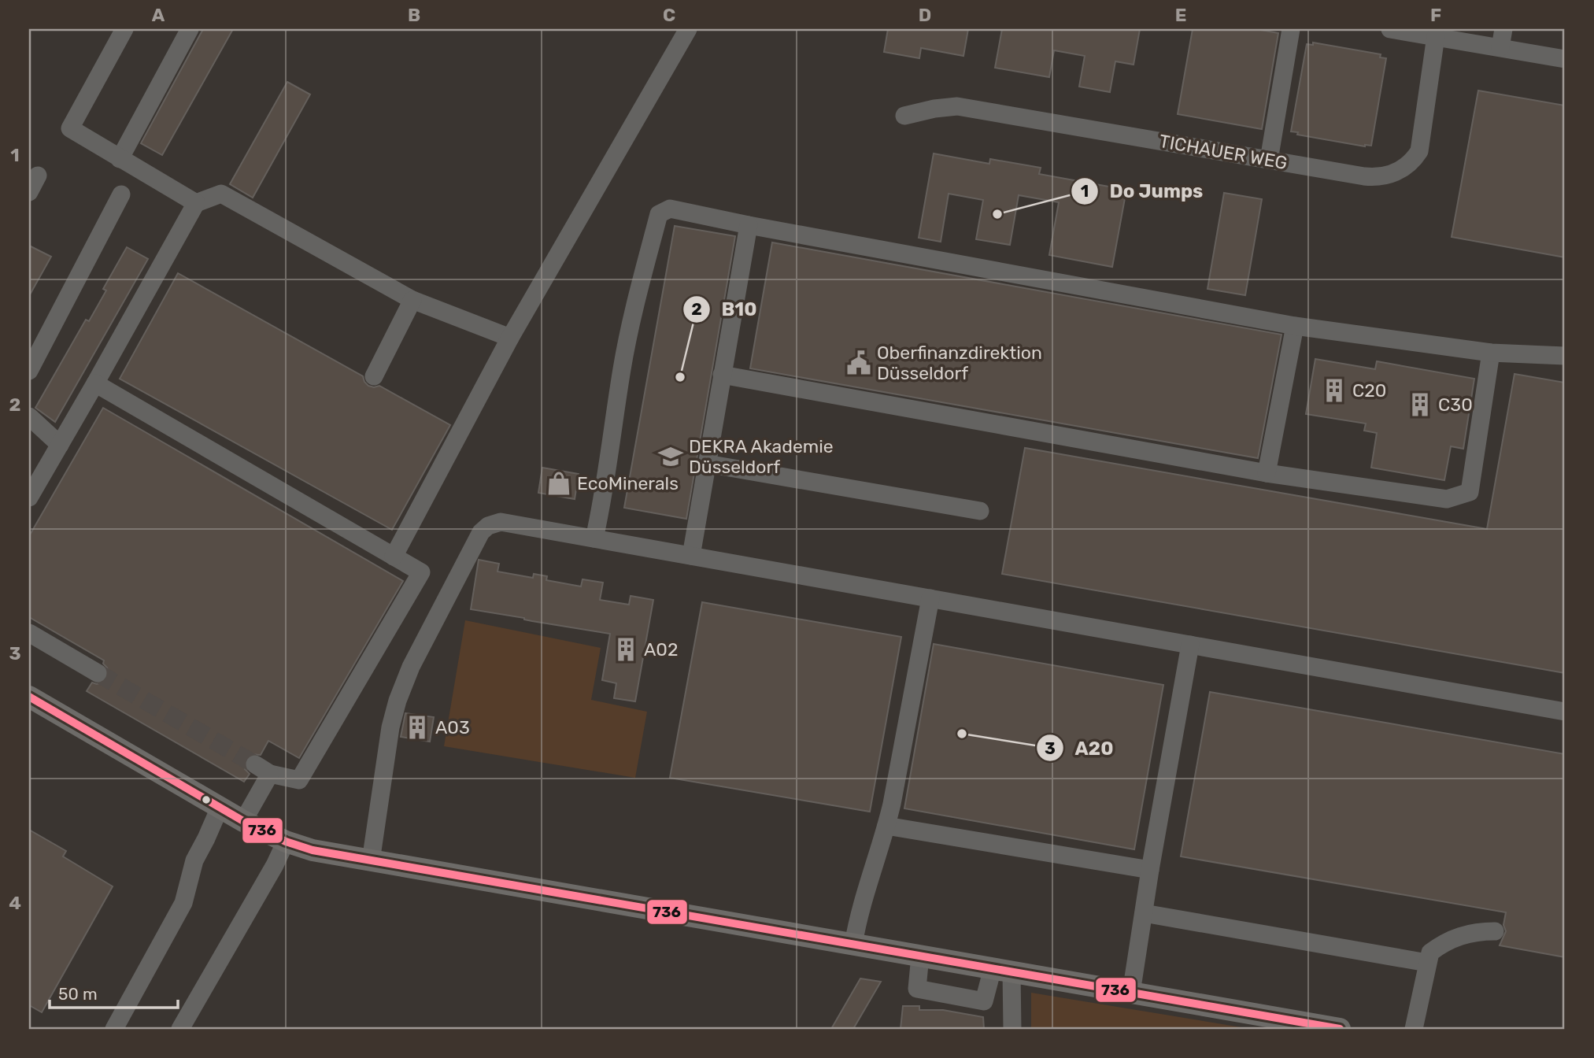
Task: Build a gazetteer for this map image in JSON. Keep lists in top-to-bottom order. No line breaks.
{"streets":{"street":["TICHAUER WEG"]},"places":{"other":["Do Jumps","B10","A20"],"public building":["Oberfinanzdirektion Düsseldorf"],"building":["C20","C30","A02","A03"],"school or university":["DEKRA Akademie Düsseldorf"],"shop":["EcoMinerals"]},"lines":["transit line 736"],"scale_bar":"50 m","grid":{"columns":["A","B","C","D","E","F"],"rows":["1","2","3","4"]}}
